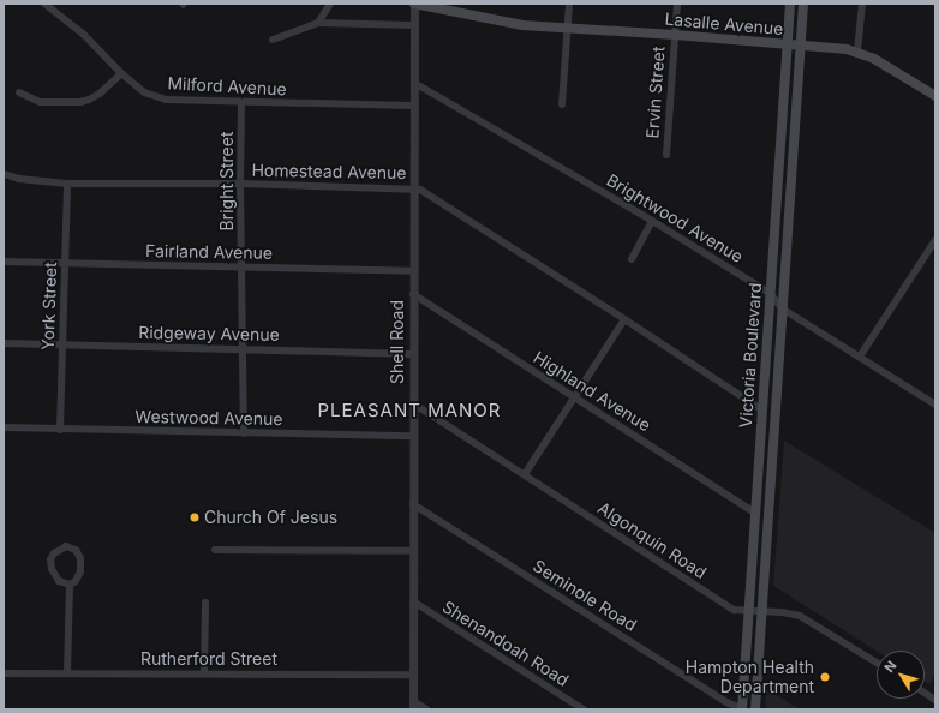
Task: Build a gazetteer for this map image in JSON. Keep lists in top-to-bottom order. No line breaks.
{"streets":{"main road":["Lasalle Avenue","Victoria Boulevard"],"street":["Milford Avenue","Ervin Street","Homestead Avenue","Bright Street","Brightwood Avenue","Fairland Avenue","York Street","Ridgeway Avenue","Shell Road","Highland Avenue","Westwood Avenue","Algonquin Road","Seminole Road","Shenandoah Road","Rutherford Street"]},"crossings":[["Lasalle Avenue","Ervin Street"],["Lasalle Avenue","Shell Road"],["Lasalle Avenue","Victoria Boulevard"],["Milford Avenue","Bright Street"],["Milford Avenue","Shell Road"],["Homestead Avenue","Bright Street"],["Homestead Avenue","York Street"],["Homestead Avenue","Shell Road"],["Homestead Avenue","Victoria Boulevard"],["Bright Street","Fairland Avenue"],["Bright Street","Ridgeway Avenue"],["Bright Street","Westwood Avenue"],["Brightwood Avenue","Shell Road"],["Brightwood Avenue","Victoria Boulevard"],["Fairland Avenue","York Street"],["Fairland Avenue","Shell Road"],["York Street","Ridgeway Avenue"],["York Street","Westwood Avenue"],["Ridgeway Avenue","Shell Road"],["Shell Road","Highland Avenue"],["Shell Road","Westwood Avenue"],["Shell Road","Algonquin Road"],["Shell Road","Seminole Road"],["Shell Road","Shenandoah Road"],["Shell Road","Rutherford Street"],["Victoria Boulevard","Highland Avenue"],["Victoria Boulevard","Algonquin Road"],["Victoria Boulevard","Seminole Road"]],"districts":["PLEASANT MANOR"],"places":["Church Of Jesus","Hampton Health Department"],"north":"top left"}
